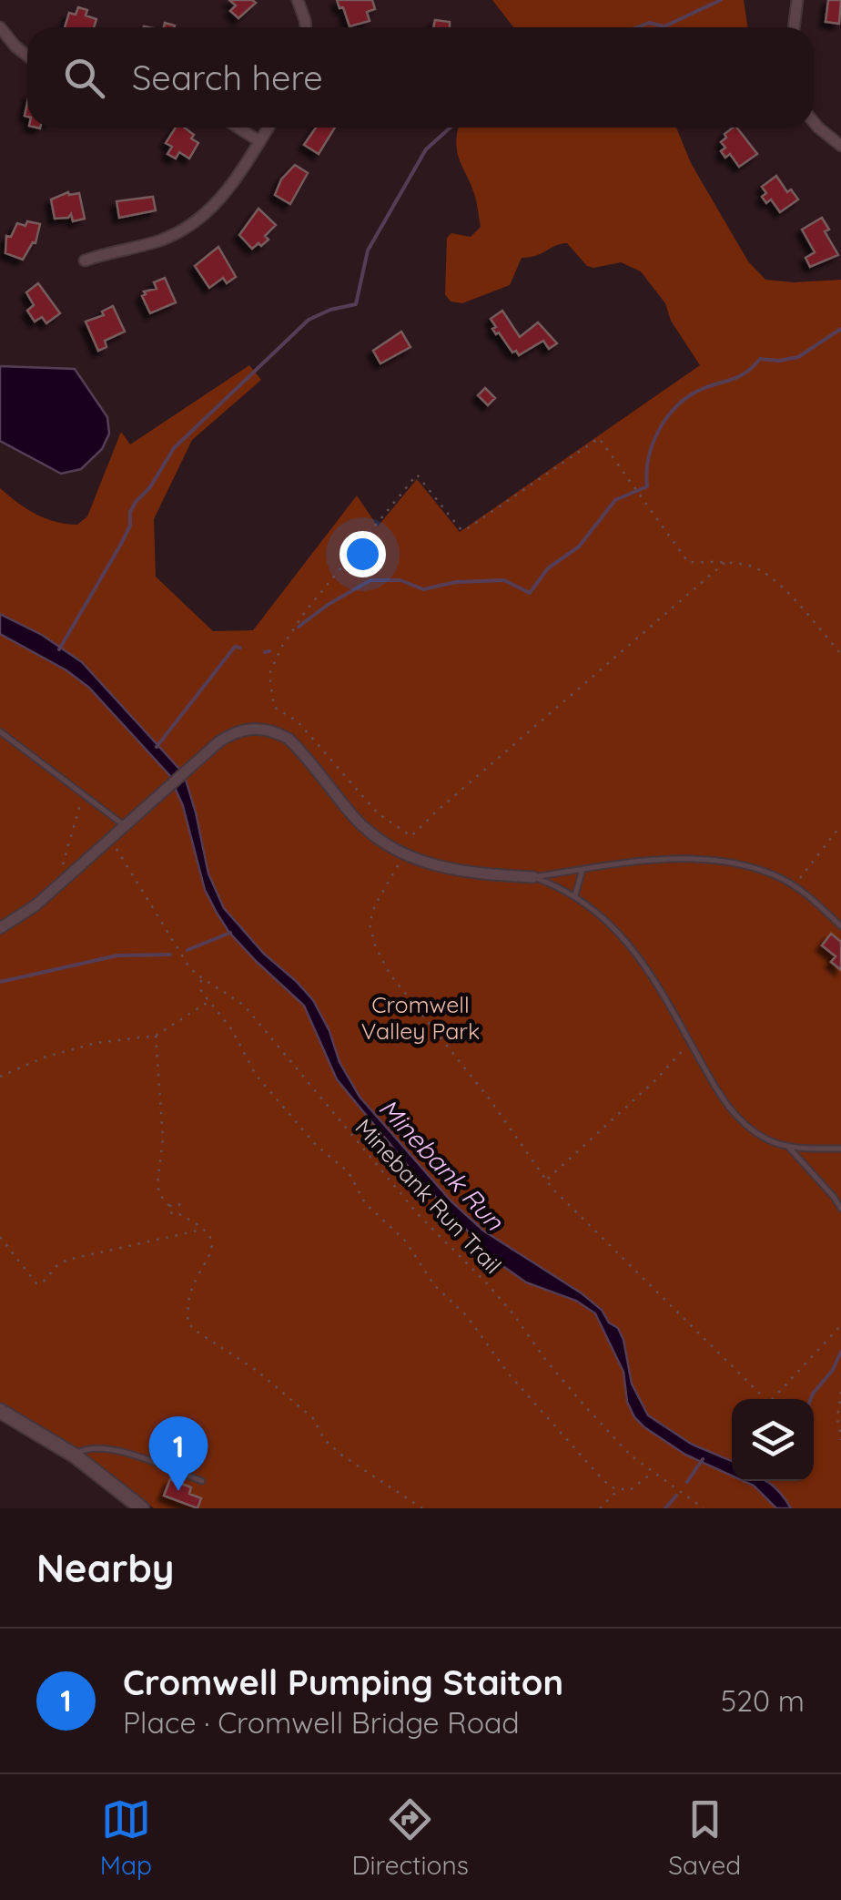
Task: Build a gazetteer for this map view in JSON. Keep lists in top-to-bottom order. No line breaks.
{"streets":{"path":["Minebank Run Trail"]},"water":["Minebank Run"],"parks":["Cromwell Valley Park"],"page":{"search":"Search here","pins":"1","heading":"Nearby","list":[{"mark":"1","name":"Cromwell Pumping Staiton","note":"Place · Cromwell Bridge Road","value":"520 m"}],"nav":["Map","Directions","Saved"]}}
